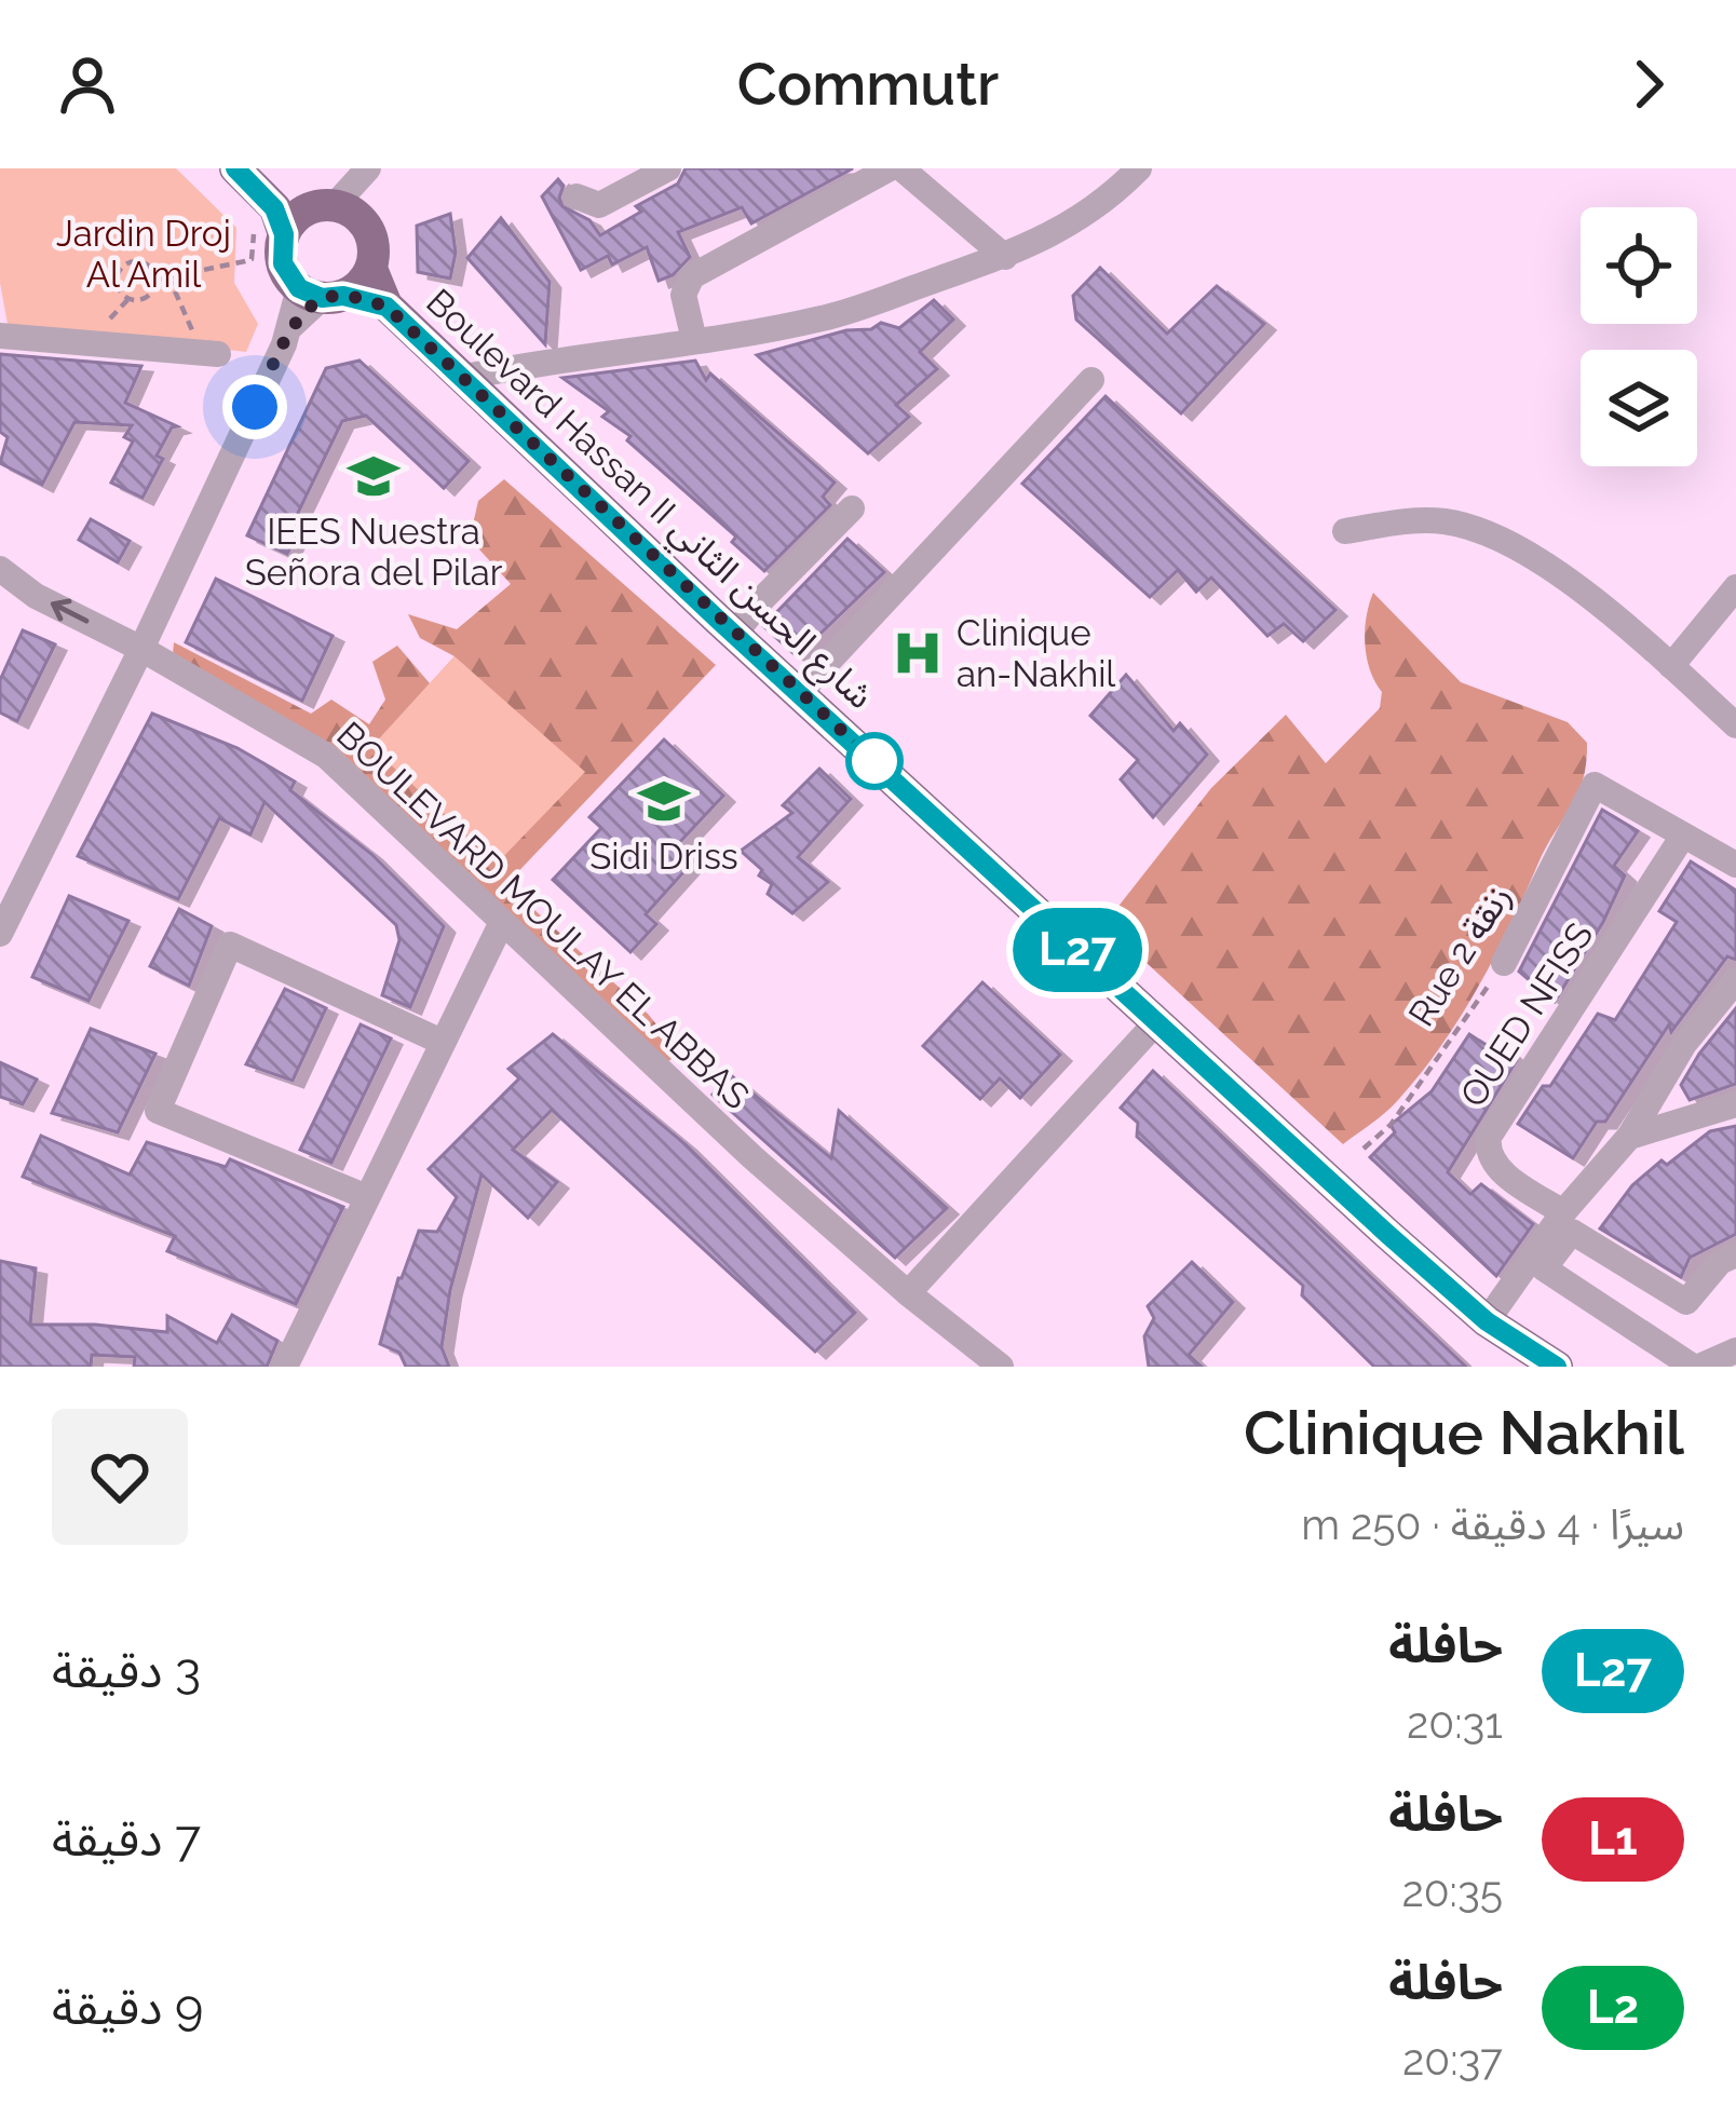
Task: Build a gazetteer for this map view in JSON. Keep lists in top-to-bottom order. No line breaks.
{"streets":{"main road":["Boulevard Hassan II شارع الحسن الثاني"],"street":["BOULEVARD MOULAY EL ABBAS","Rue 2 زنقة","OUED NFISS"]},"crossings":[["Rue 2 زنقة","OUED NFISS"]],"parks":["Jardin Droj Al Amil"],"places":{"school or university":["IEES Nuestra Señora del Pilar","Sidi Driss"],"hospital":["Clinique an-Nakhil"]},"lines":["bus line L27"],"page":{"header":"Commutr","on_map":"L27","heading":["Clinique Nakhil","سيرًا · 4 دقيقة · 250 m"],"list":[{"mark":"L27","name":"حافلة","note":"20:31","value":"3 دقيقة"},{"mark":"L1","name":"حافلة","note":"20:35","value":"7 دقيقة"},{"mark":"L2","name":"حافلة","note":"20:37","value":"9 دقيقة"}]}}
